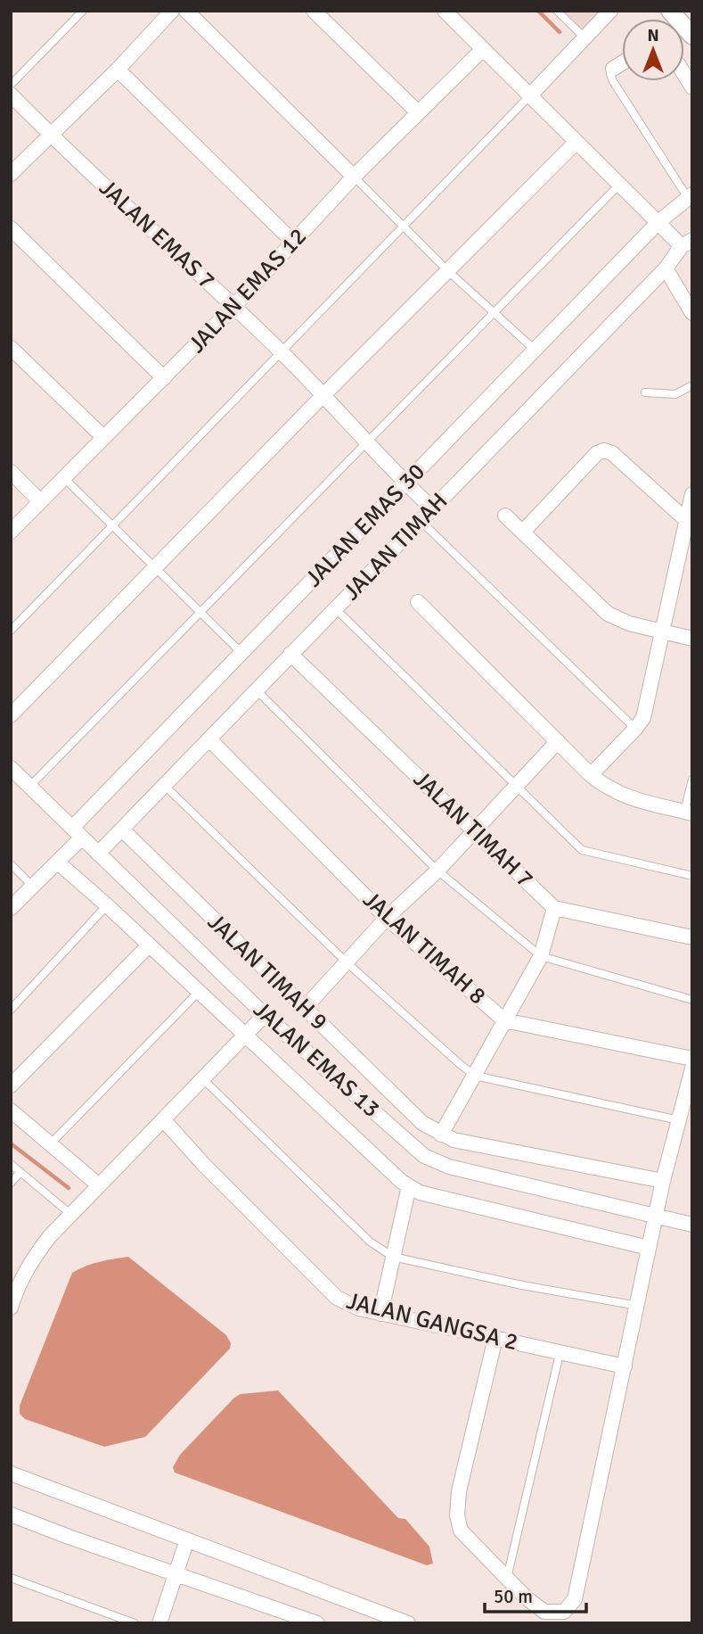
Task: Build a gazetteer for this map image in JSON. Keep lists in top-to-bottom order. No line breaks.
{"streets":{"street":["JALAN EMAS 7","JALAN EMAS 12","JALAN EMAS 30","JALAN TIMAH","JALAN TIMAH 7","JALAN TIMAH 8","JALAN TIMAH 9","JALAN EMAS 13","JALAN GANGSA 2"]},"crossings":[["JALAN EMAS 7","JALAN EMAS 12"],["JALAN EMAS 7","JALAN EMAS 30"],["JALAN EMAS 7","JALAN TIMAH"],["JALAN EMAS 30","JALAN EMAS 13"],["JALAN TIMAH","JALAN TIMAH 7"],["JALAN TIMAH","JALAN TIMAH 8"],["JALAN TIMAH","JALAN TIMAH 9"],["JALAN TIMAH","JALAN EMAS 13"]],"scale_bar":"50 m","north":"top"}
